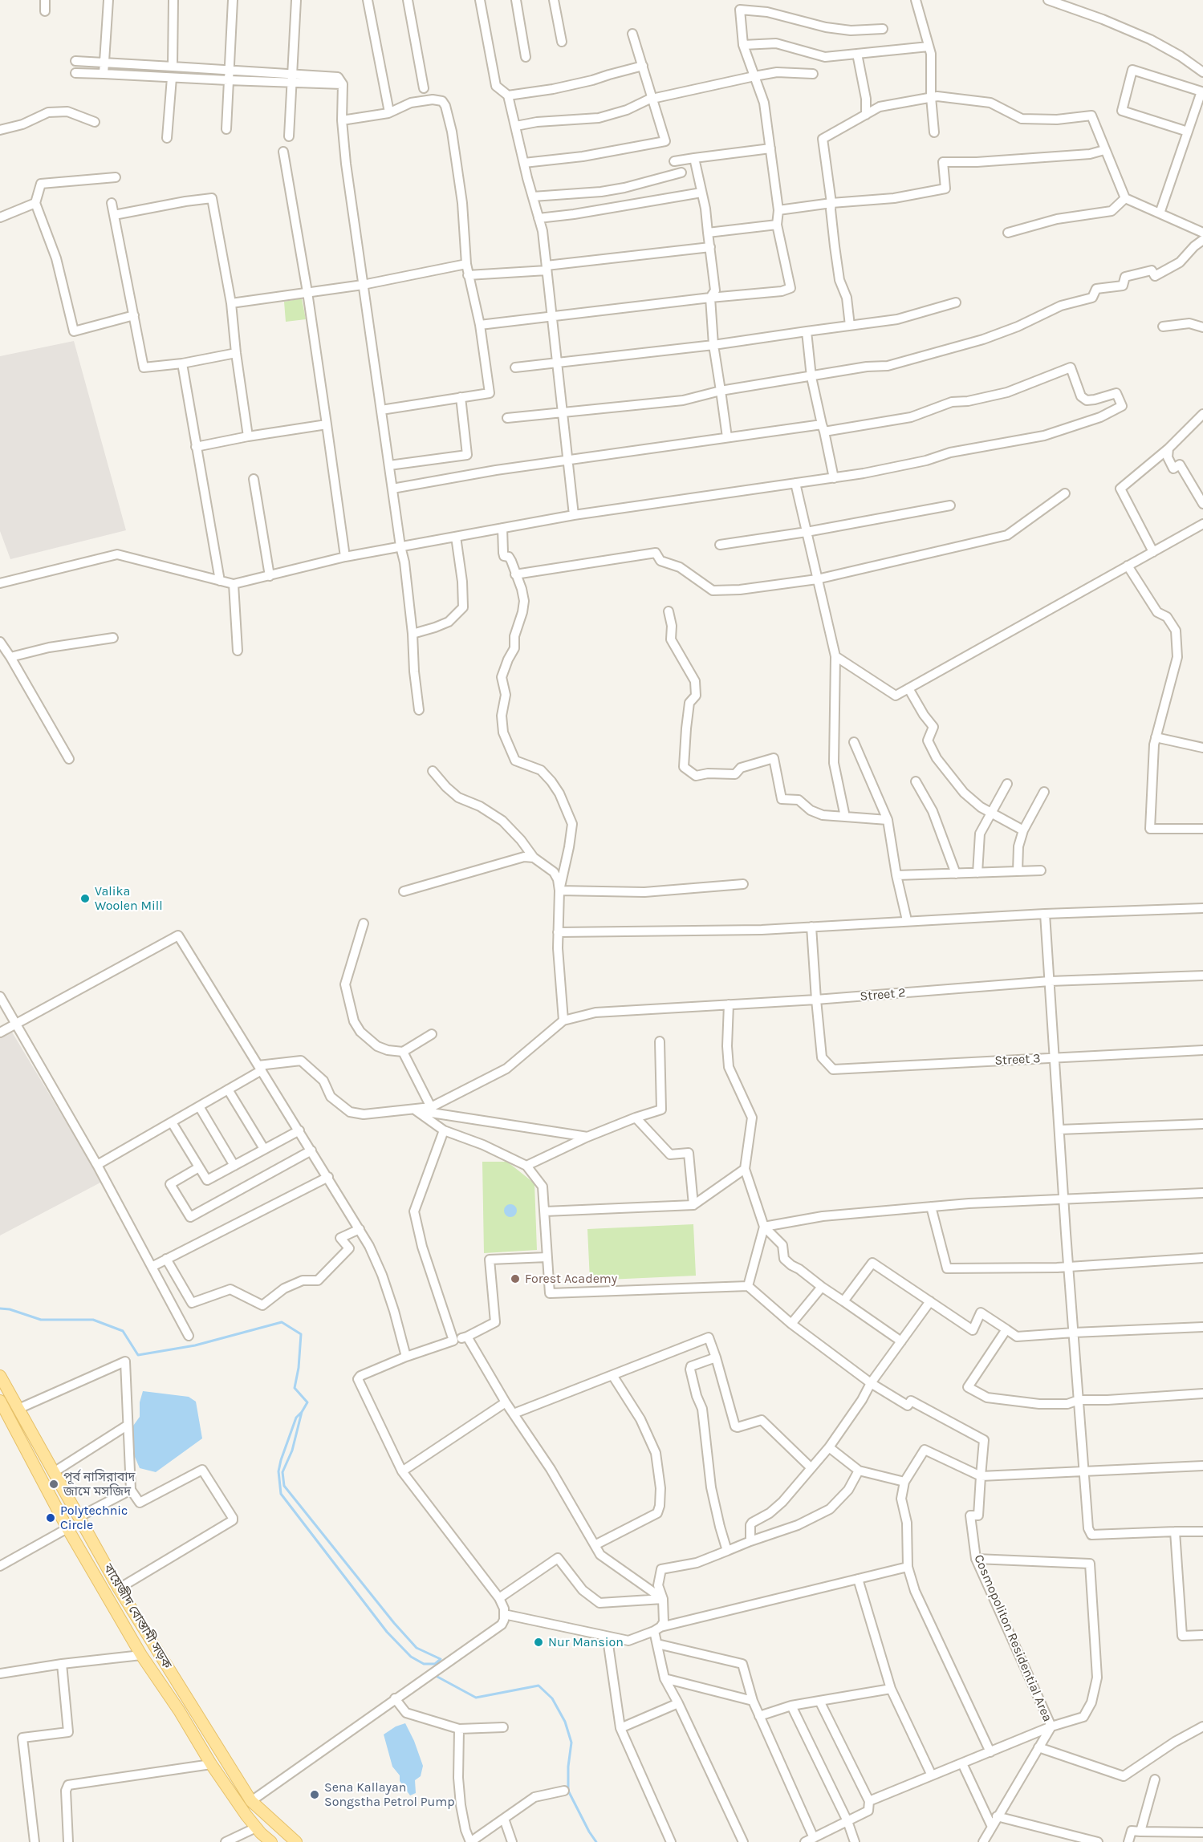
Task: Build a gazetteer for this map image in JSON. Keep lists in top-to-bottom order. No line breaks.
{"streets":{"main road":["বায়েজীদ বোস্তামী সড়ক"],"street":["Street 2","Street 3","Cosmopoliton Residential Area"]},"crossings":[["Street 2","Street 3"]],"places":["Valika Woolen Mill","Forest Academy","পূর্ব নাসিরাবাদ জামে মসজিদ","Polytechnic Circle","Nur Mansion","Sena Kallayan Songstha Petrol Pump"]}
